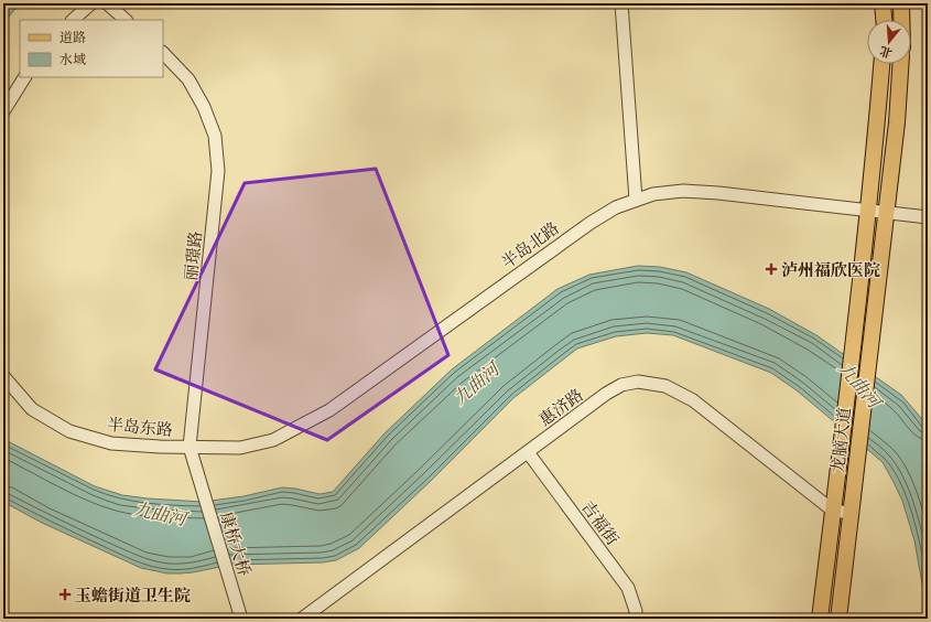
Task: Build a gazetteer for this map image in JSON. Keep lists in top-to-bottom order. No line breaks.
{"streets":{"main road":["龙脑大道"],"street":["半岛北路","丽璟路","惠济路","半岛东路","吉福街","康桥大桥"]},"crossings":[["半岛北路","丽璟路"],["半岛北路","半岛东路"],["半岛北路","龙脑大道"],["丽璟路","半岛东路"],["丽璟路","康桥大桥"],["惠济路","龙脑大道"],["惠济路","吉福街"]],"water":["九曲河"],"places":{"health":["泸州福欣医院","玉蟾街道卫生院"]},"legend":["道路","水域"],"north":"bottom"}
